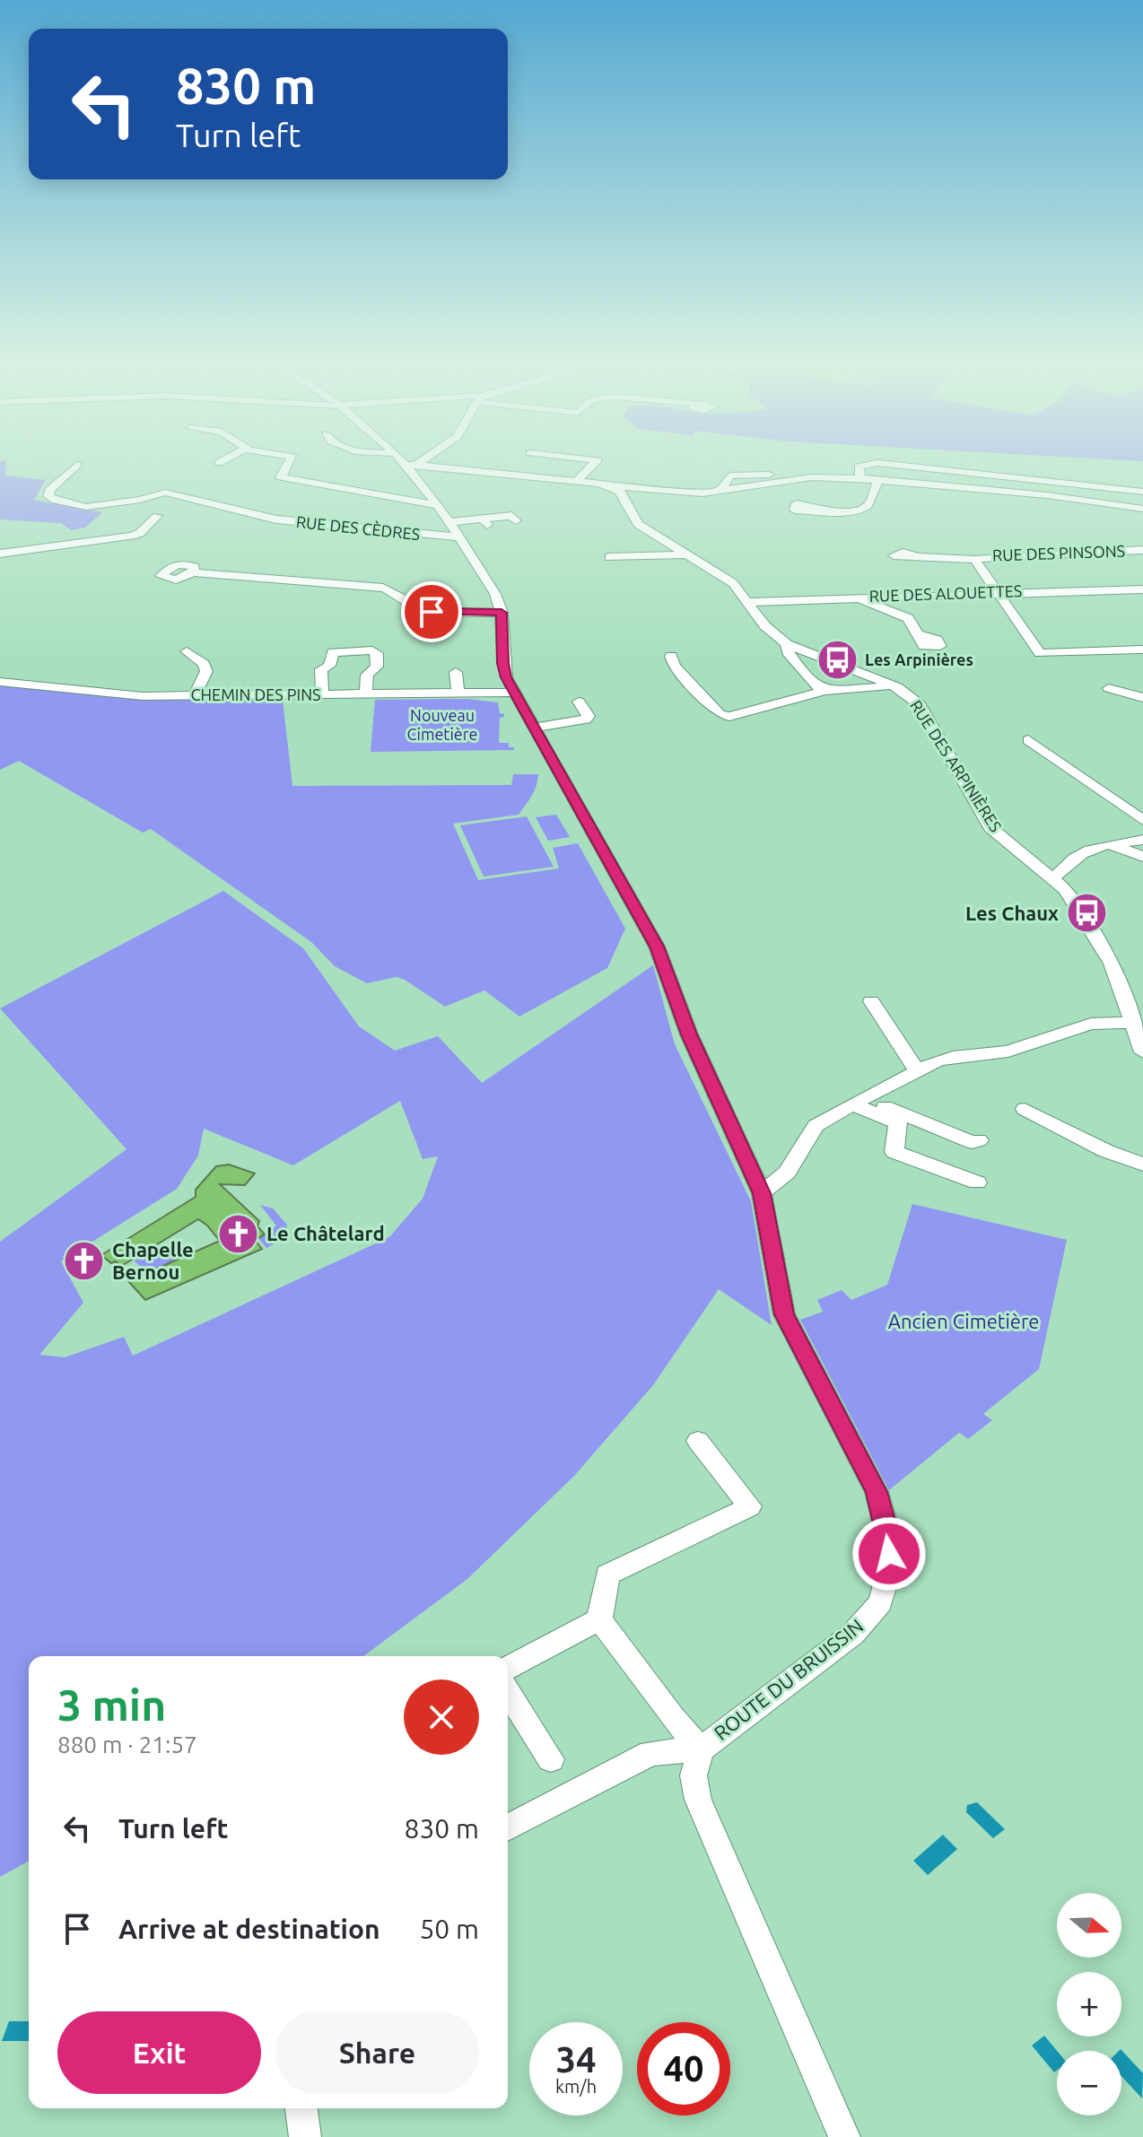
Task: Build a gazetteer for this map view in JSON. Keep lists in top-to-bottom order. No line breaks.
{"streets":{"street":["RUE DES CÈDRES","RUE DES PINSONS","RUE DES ALOUETTES","CHEMIN DES PINS","RUE DES ARPINIÈRES","ROUTE DU BRUISSIN"]},"crossings":[["RUE DES CÈDRES","ROUTE DU BRUISSIN"],["RUE DES PINSONS","RUE DES ALOUETTES"],["RUE DES ALOUETTES","RUE DES ARPINIÈRES"],["CHEMIN DES PINS","ROUTE DU BRUISSIN"]],"parks":["Nouveau Cimetière","Ancien Cimetière"],"places":{"bus stop":["Les Arpinières","Les Chaux"],"church":["Le Châtelard","Chapelle Bernou"]},"north":"right","page":{"turn":["830 m","Turn left"],"heading":["3 min","880 m · 21:57"],"list":[{"name":"Turn left","value":"830 m"},{"name":"Arrive at destination","value":"50 m"}],"map_buttons":["+","−"],"buttons":["Exit","Share"],"speed":"34 km/h","limit":"40"}}
